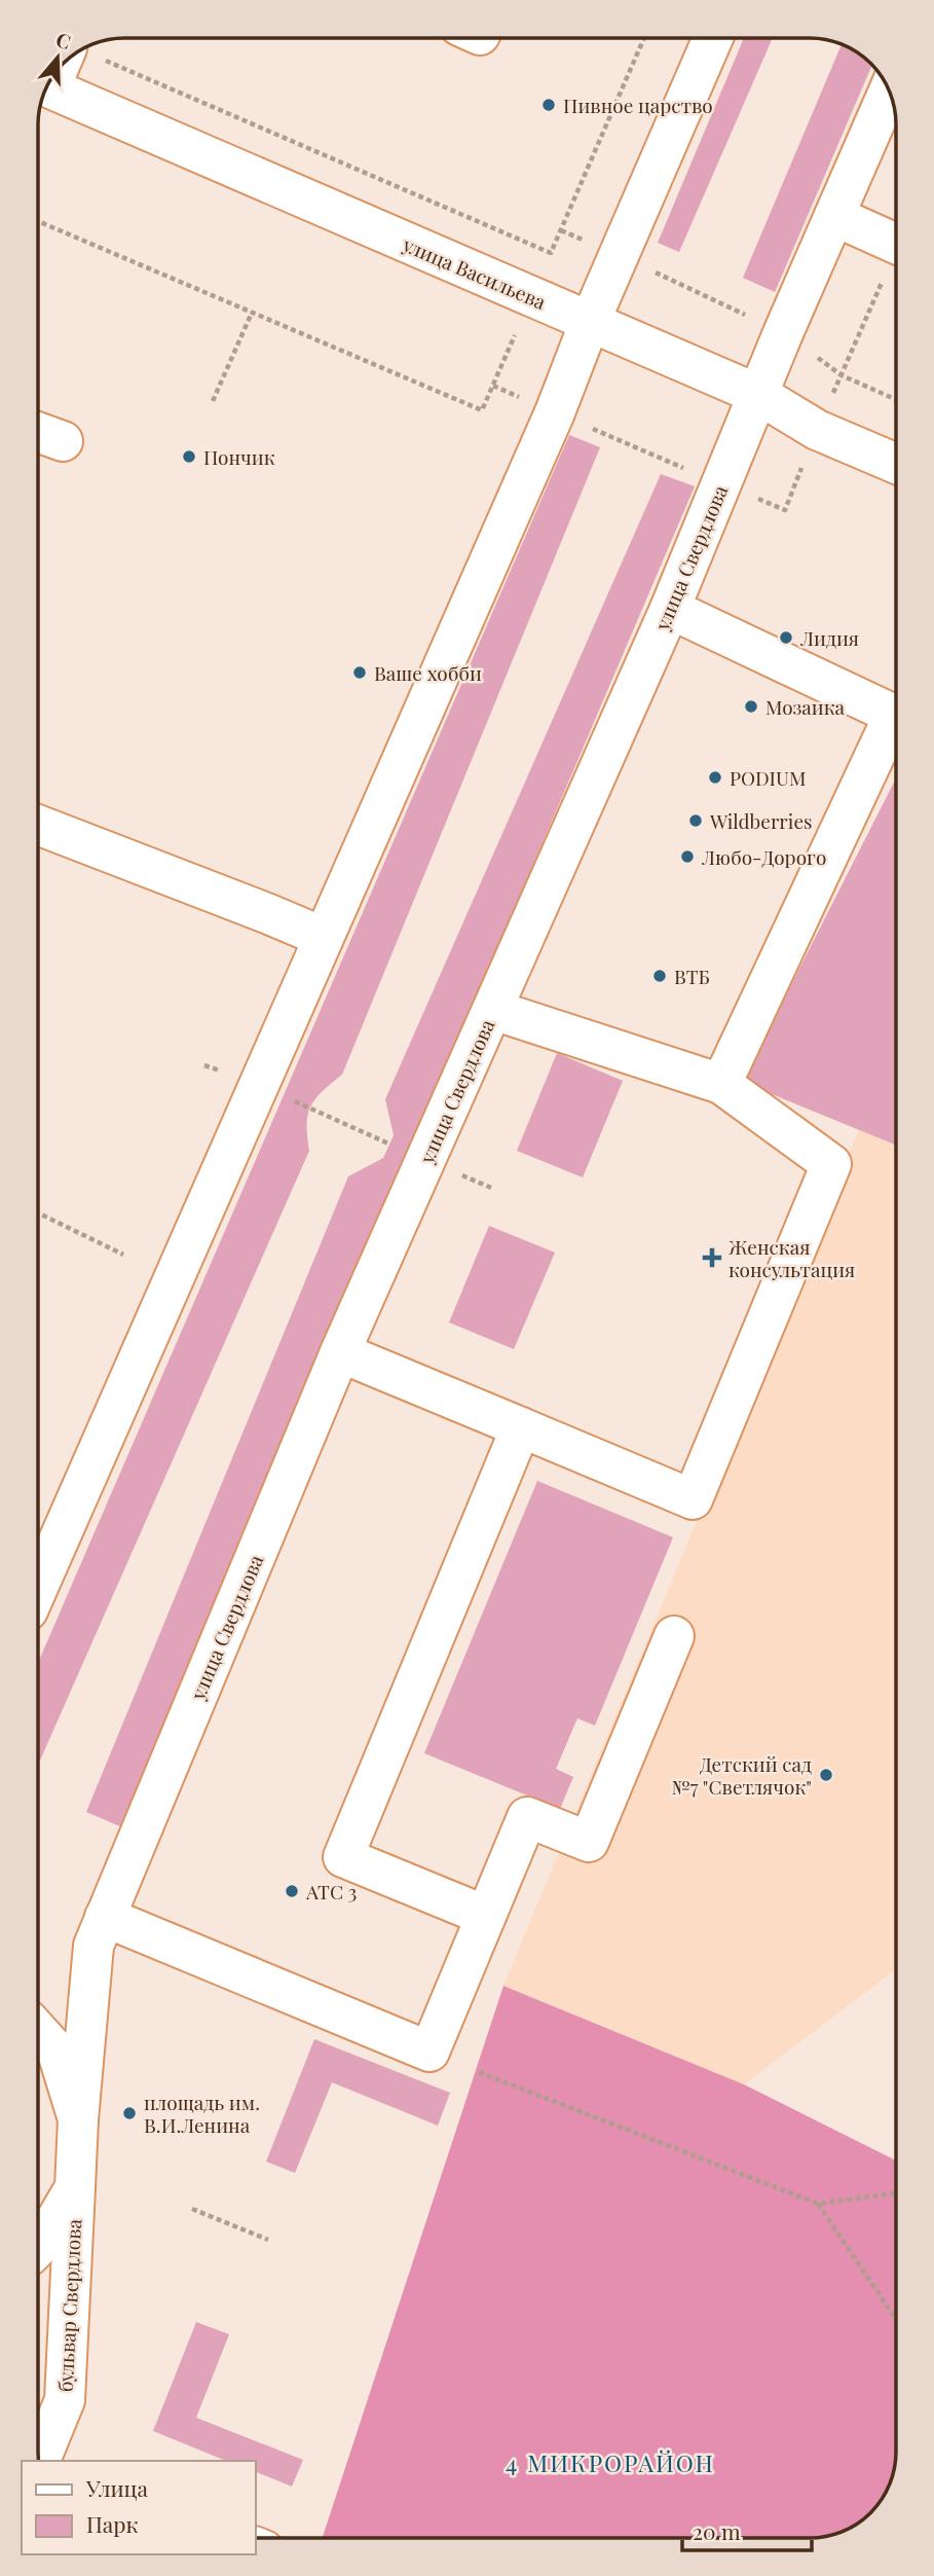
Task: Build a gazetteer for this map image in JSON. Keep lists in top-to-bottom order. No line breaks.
{"streets":{"street":["улица Васильева","улица Свердлова","бульвар Свердлова"]},"crossings":[["улица Васильева","улица Свердлова"],["улица Свердлова","бульвар Свердлова"]],"districts":["4 МИКРОРАЙОН"],"places":{"other":["Пивное царство","Пончик","Лидия","Ваше хобби","Мозаика","PODIUM","Wildberries","Любо-Дорого","ВТБ","Детский сад №7 \"Светлячок\"","АТС 3","площадь им. В.И.Ленина"],"health":["Женская консультация"]},"legend":["Улица","Парк"],"scale_bar":"20 m","north":"top"}
